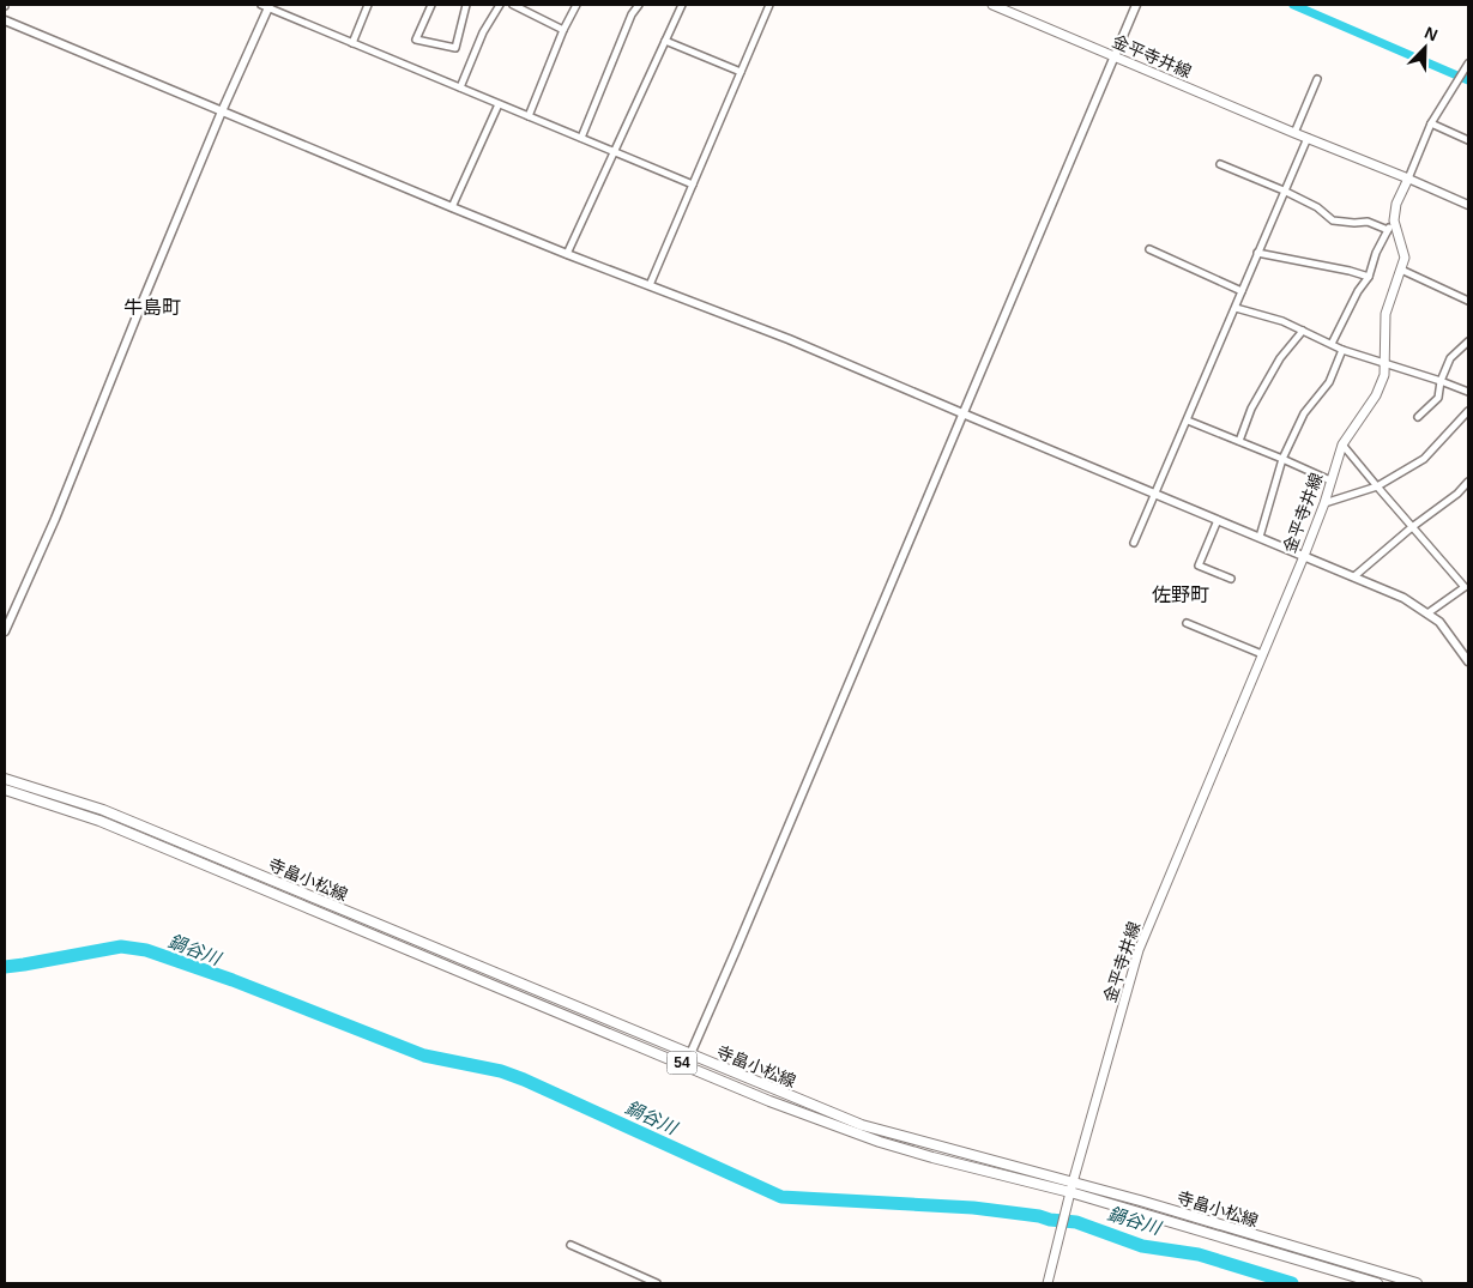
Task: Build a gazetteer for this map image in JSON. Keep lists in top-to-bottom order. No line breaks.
{"streets":{"main road":["金平寺井線","寺畠小松線","54"]},"crossings":[["金平寺井線","寺畠小松線"]],"districts":["牛島町","佐野町"],"water":["鍋谷川"],"north":"top right"}
